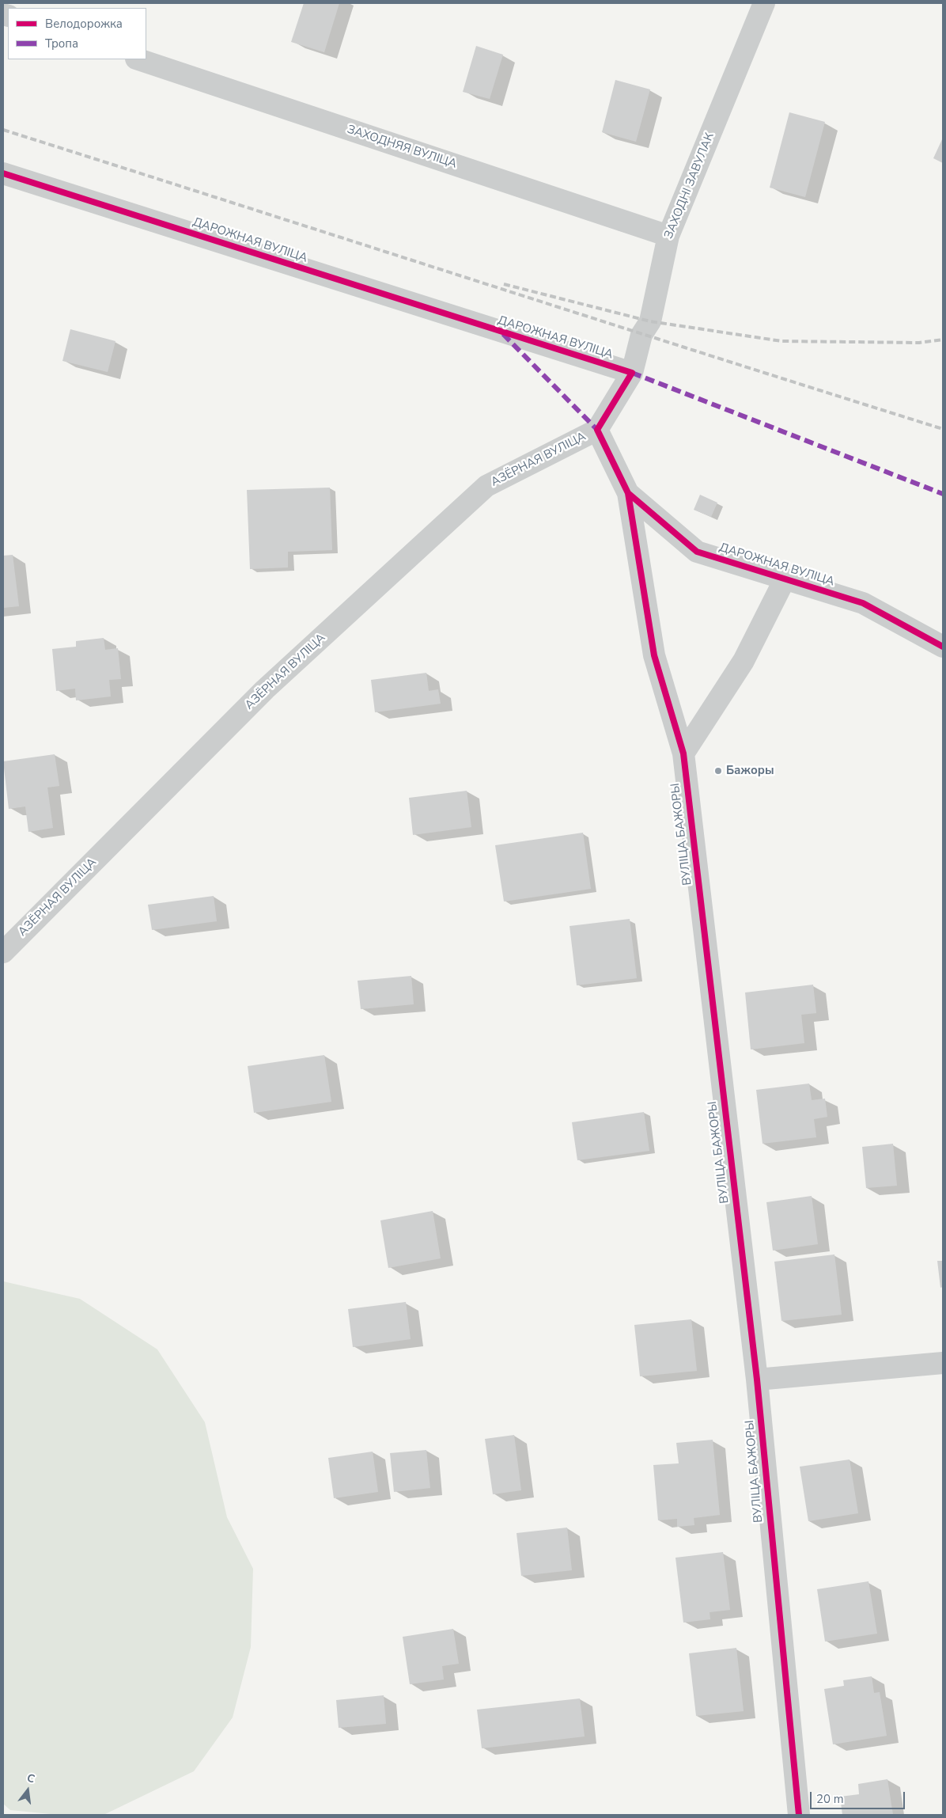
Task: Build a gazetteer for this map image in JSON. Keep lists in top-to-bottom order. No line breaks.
{"streets":{"street":["ЗАХОДНЯЯ ВУЛІЦА","ЗАХОДНІ ЗАВУЛАК","ДАРОЖНАЯ ВУЛІЦА","АЗЁРНАЯ ВУЛІЦА","ВУЛІЦА БАЖОРЫ"]},"crossings":[["ЗАХОДНЯЯ ВУЛІЦА","ЗАХОДНІ ЗАВУЛАК"],["ЗАХОДНІ ЗАВУЛАК","ДАРОЖНАЯ ВУЛІЦА"],["ДАРОЖНАЯ ВУЛІЦА","АЗЁРНАЯ ВУЛІЦА"],["ДАРОЖНАЯ ВУЛІЦА","ВУЛІЦА БАЖОРЫ"]],"places":["Бажоры"],"legend":["Велодорожка","Тропа"],"scale_bar":"20 m","north":"top"}
